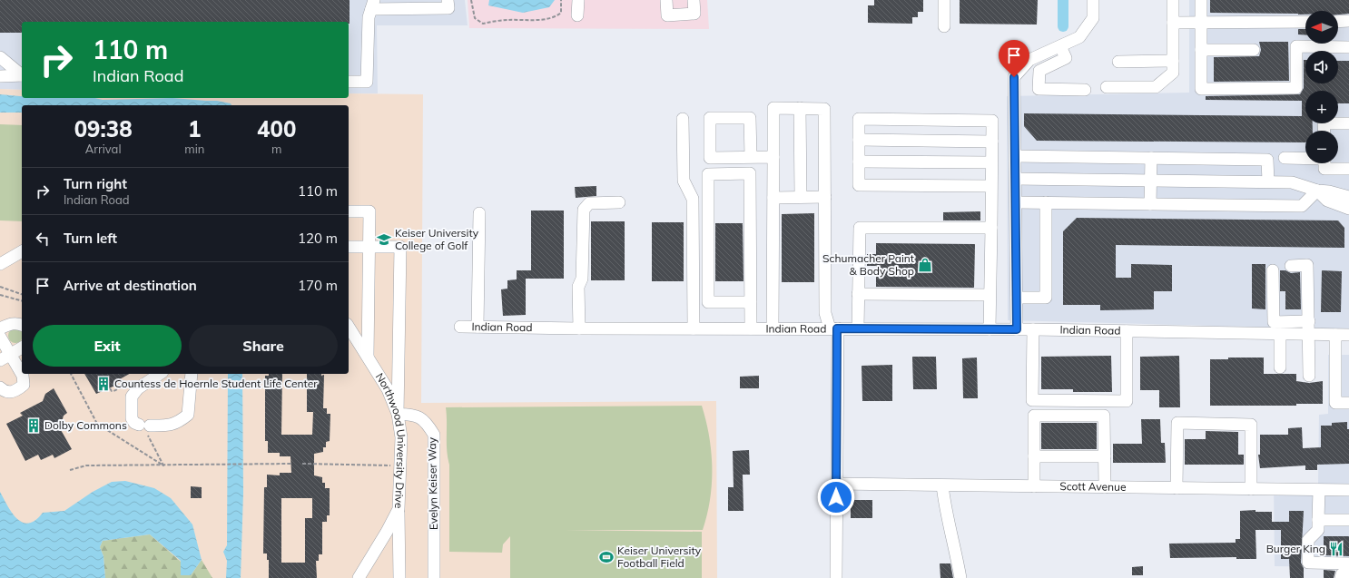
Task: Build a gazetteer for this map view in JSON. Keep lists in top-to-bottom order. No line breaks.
{"streets":{"street":["Indian Road","Northwood University Drive","Evelyn Keiser Way","Scott Avenue"]},"crossings":[["Northwood University Drive","Evelyn Keiser Way"]],"places":{"school or university":["Keiser University College of Golf"],"shop":["Schumacher Paint & Body Shop"],"building":["Countess de Hoernle Student Life Center","Dolby Commons"],"restaurant":["Burger King"],"sports":["Keiser University Football Field"]},"north":"left","page":{"map_buttons":["+","−"],"turn":["110 m","Indian Road"],"eta":["09:38","Arrival","1","min","400","m"],"list":[{"name":"Turn right","note":"Indian Road","value":"110 m"},{"name":"Turn left","value":"120 m"},{"name":"Arrive at destination","value":"170 m"}],"buttons":["Exit","Share"]}}
